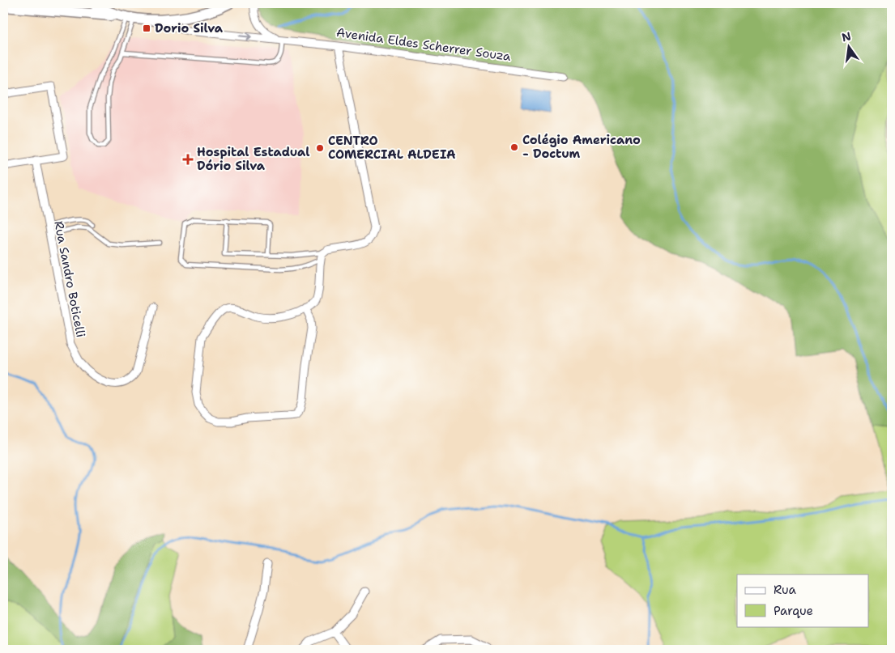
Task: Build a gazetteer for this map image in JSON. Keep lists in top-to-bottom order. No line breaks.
{"streets":{"street":["Avenida Eldes Scherrer Souza","Rua Sandro Boticelli"]},"places":{"transit":["Dorio Silva"],"other":["Colégio Americano - Doctum","CENTRO COMERCIAL ALDEIA"],"health":["Hospital Estadual Dório Silva"]},"legend":["Rua","Parque"],"north":"top"}
